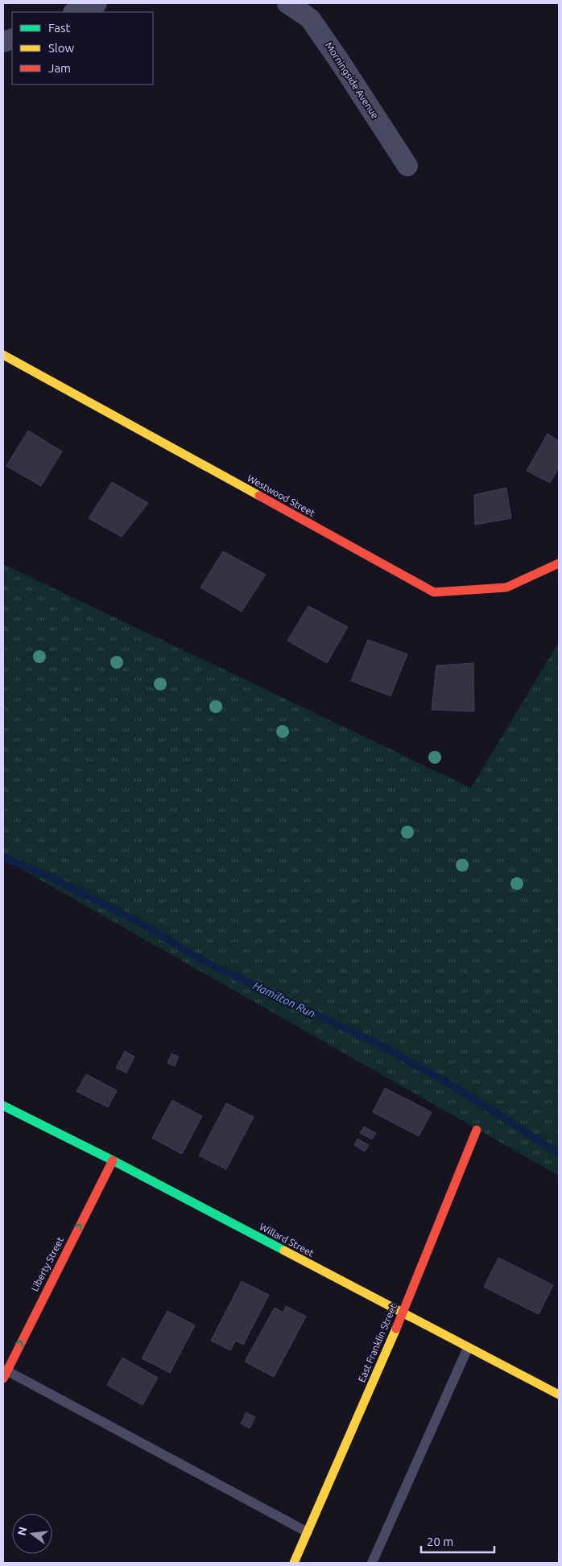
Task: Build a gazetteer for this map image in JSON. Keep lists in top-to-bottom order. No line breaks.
{"streets":{"street":["Morningside Avenue","Westwood Street","Willard Street","Liberty Street","East Franklin Street"]},"crossings":[["Willard Street","Liberty Street"],["Willard Street","East Franklin Street"]],"one_way":["Liberty Street"],"water":["Hamilton Run"],"legend":["Fast","Slow","Jam"],"scale_bar":"20 m","north":"left"}
